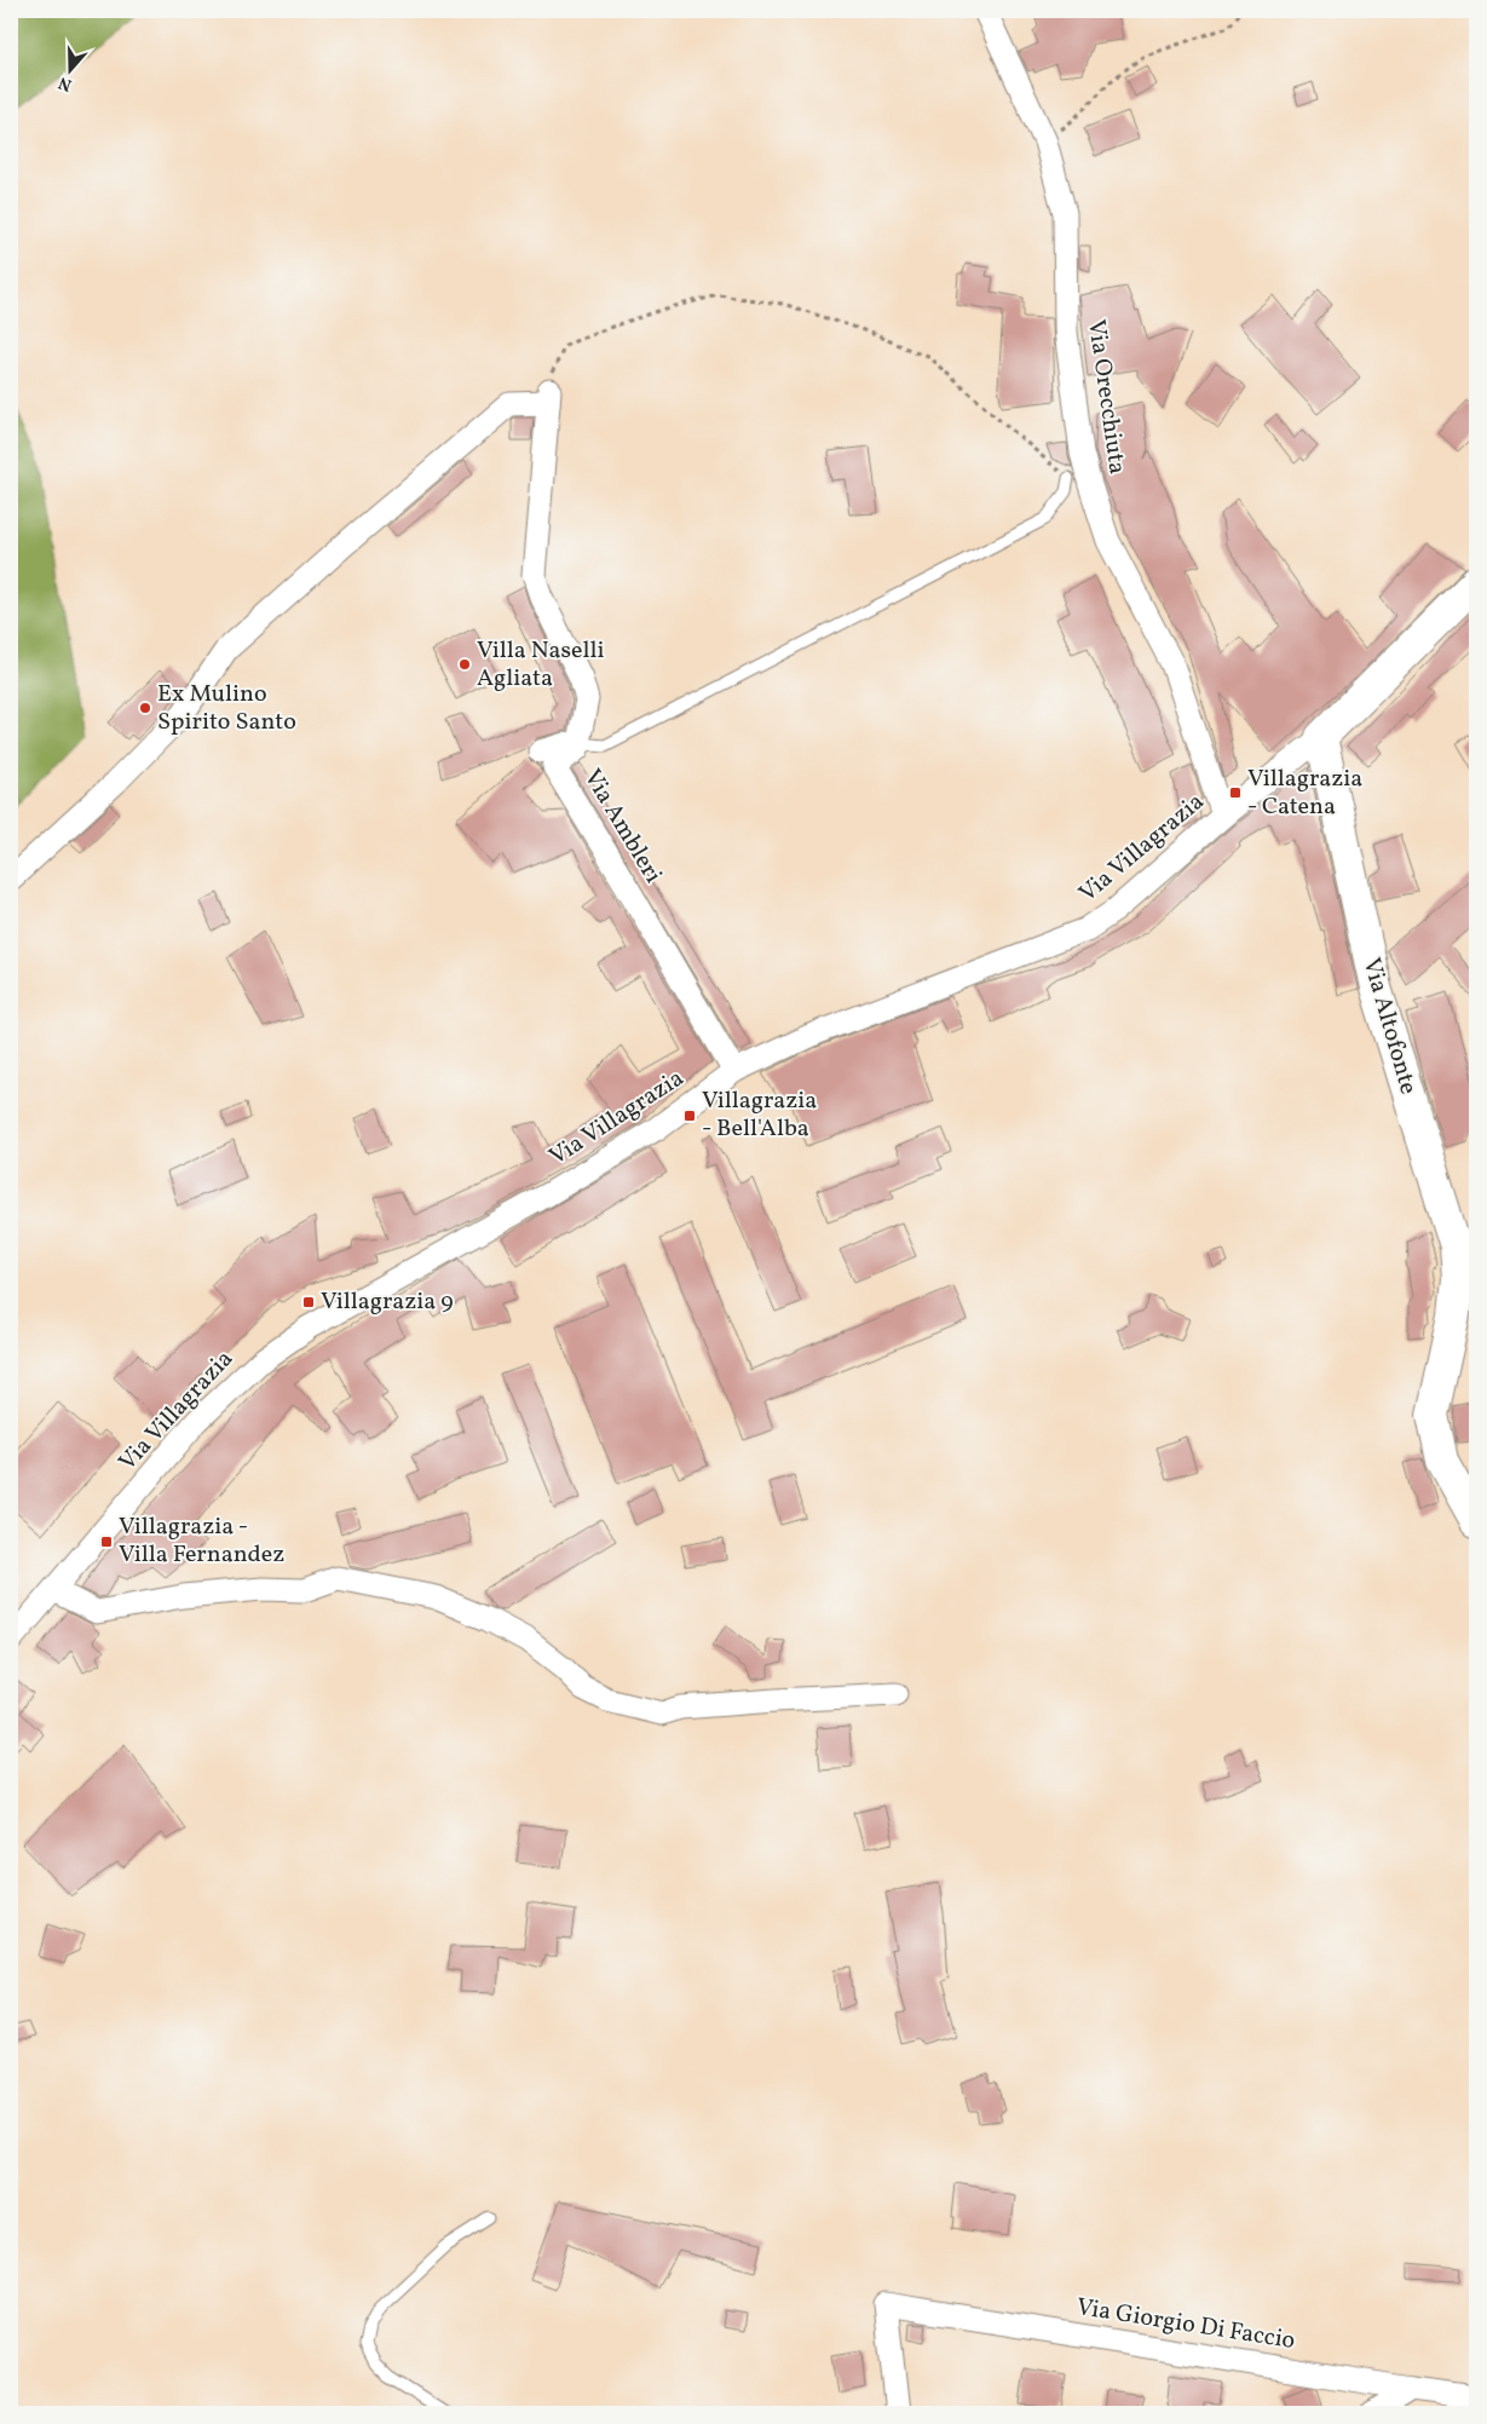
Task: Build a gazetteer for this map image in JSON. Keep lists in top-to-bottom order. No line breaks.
{"streets":{"main road":["Via Altofonte"],"street":["Via Orecchiuta","Via Ambleri","Via Villagrazia","Via Giorgio Di Faccio"]},"crossings":[["Via Orecchiuta","Via Villagrazia"],["Via Ambleri","Via Villagrazia"],["Via Villagrazia","Via Altofonte"]],"places":{"other":["Villa Naselli Agliata","Ex Mulino Spirito Santo"],"transit":["Villagrazia - Catena","Villagrazia - Bell'Alba","Villagrazia 9","Villagrazia - Villa Fernandez"]},"north":"bottom"}
